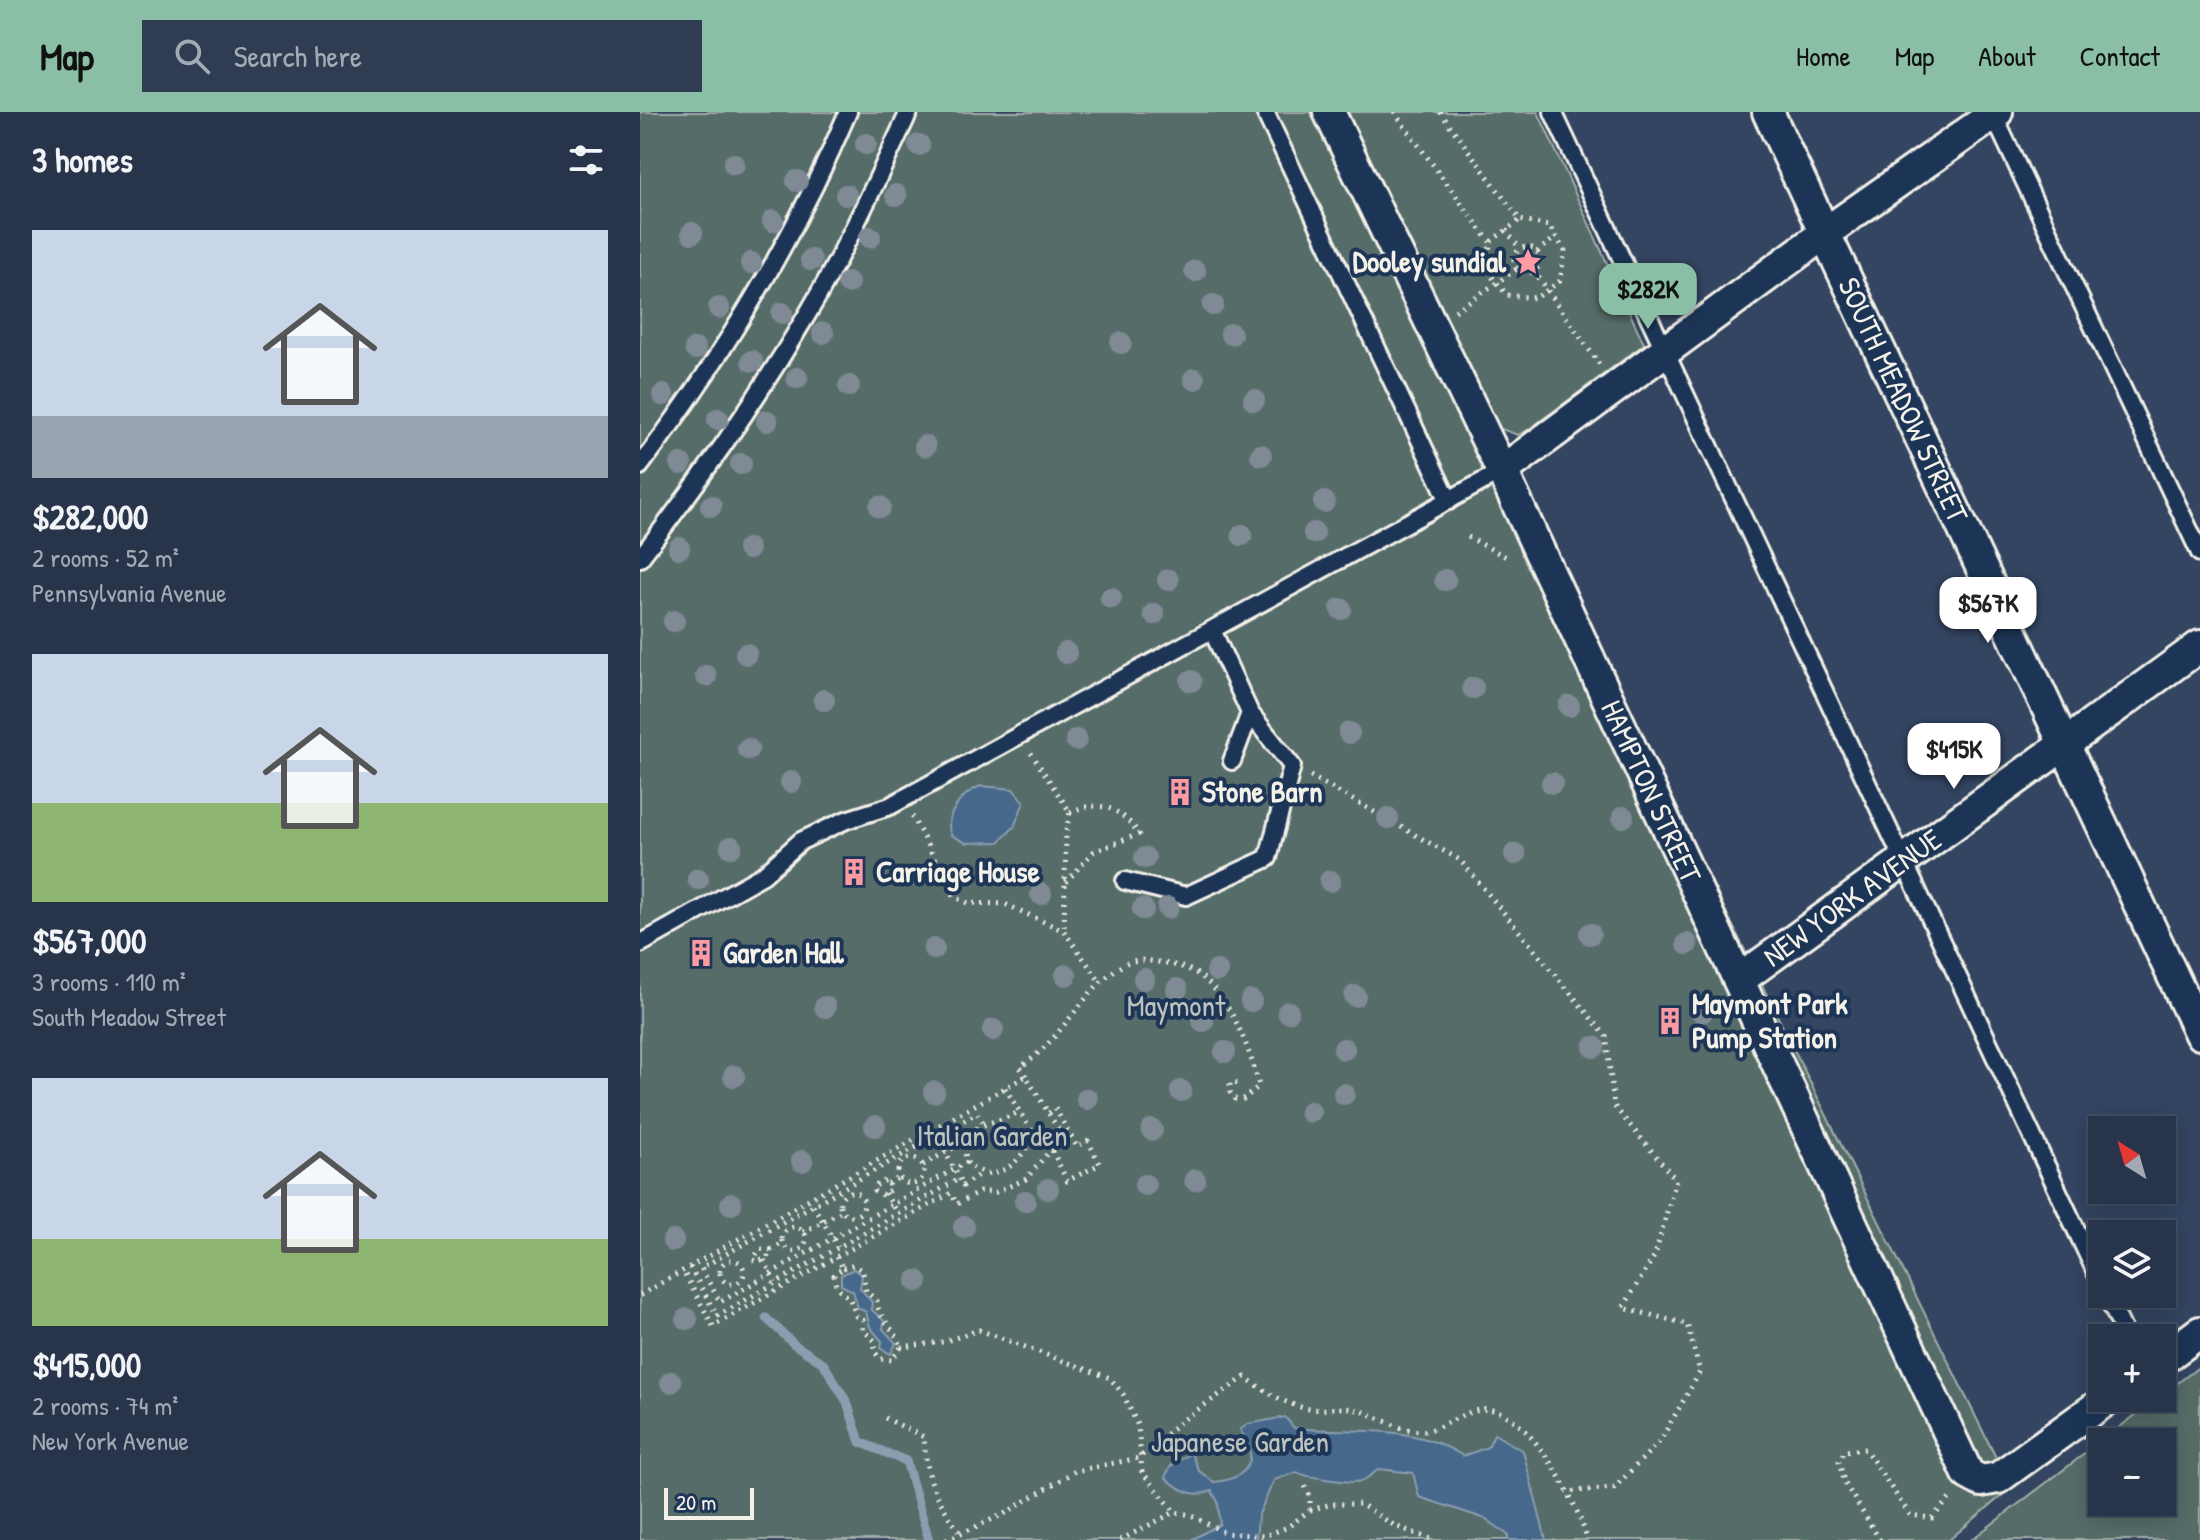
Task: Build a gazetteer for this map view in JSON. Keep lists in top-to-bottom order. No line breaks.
{"streets":{"street":["SOUTH MEADOW STREET","HAMPTON STREET","NEW YORK AVENUE"]},"crossings":[["SOUTH MEADOW STREET","NEW YORK AVENUE"],["HAMPTON STREET","NEW YORK AVENUE"]],"parks":["Maymont","Italian Garden","Japanese Garden"],"places":{"place":["Dooley sundial"],"building":["Stone Barn","Carriage House","Garden Hall","Maymont Park Pump Station"]},"scale_bar":"20 m","north":"top left","page":{"header":"Map","search":"Search here","nav":["Home","Map","About","Contact"],"heading":"3 homes","list":[{"name":"$282,000","note":"2 rooms · 52 m² · Pennsylvania Avenue"},{"name":"$567,000","note":"3 rooms · 110 m² · South Meadow Street"},{"name":"$415,000","note":"2 rooms · 74 m² · New York Avenue"}],"price":["$282K","$567K","$415K"],"map_buttons":["+","−"],"scale":"20 m"}}
